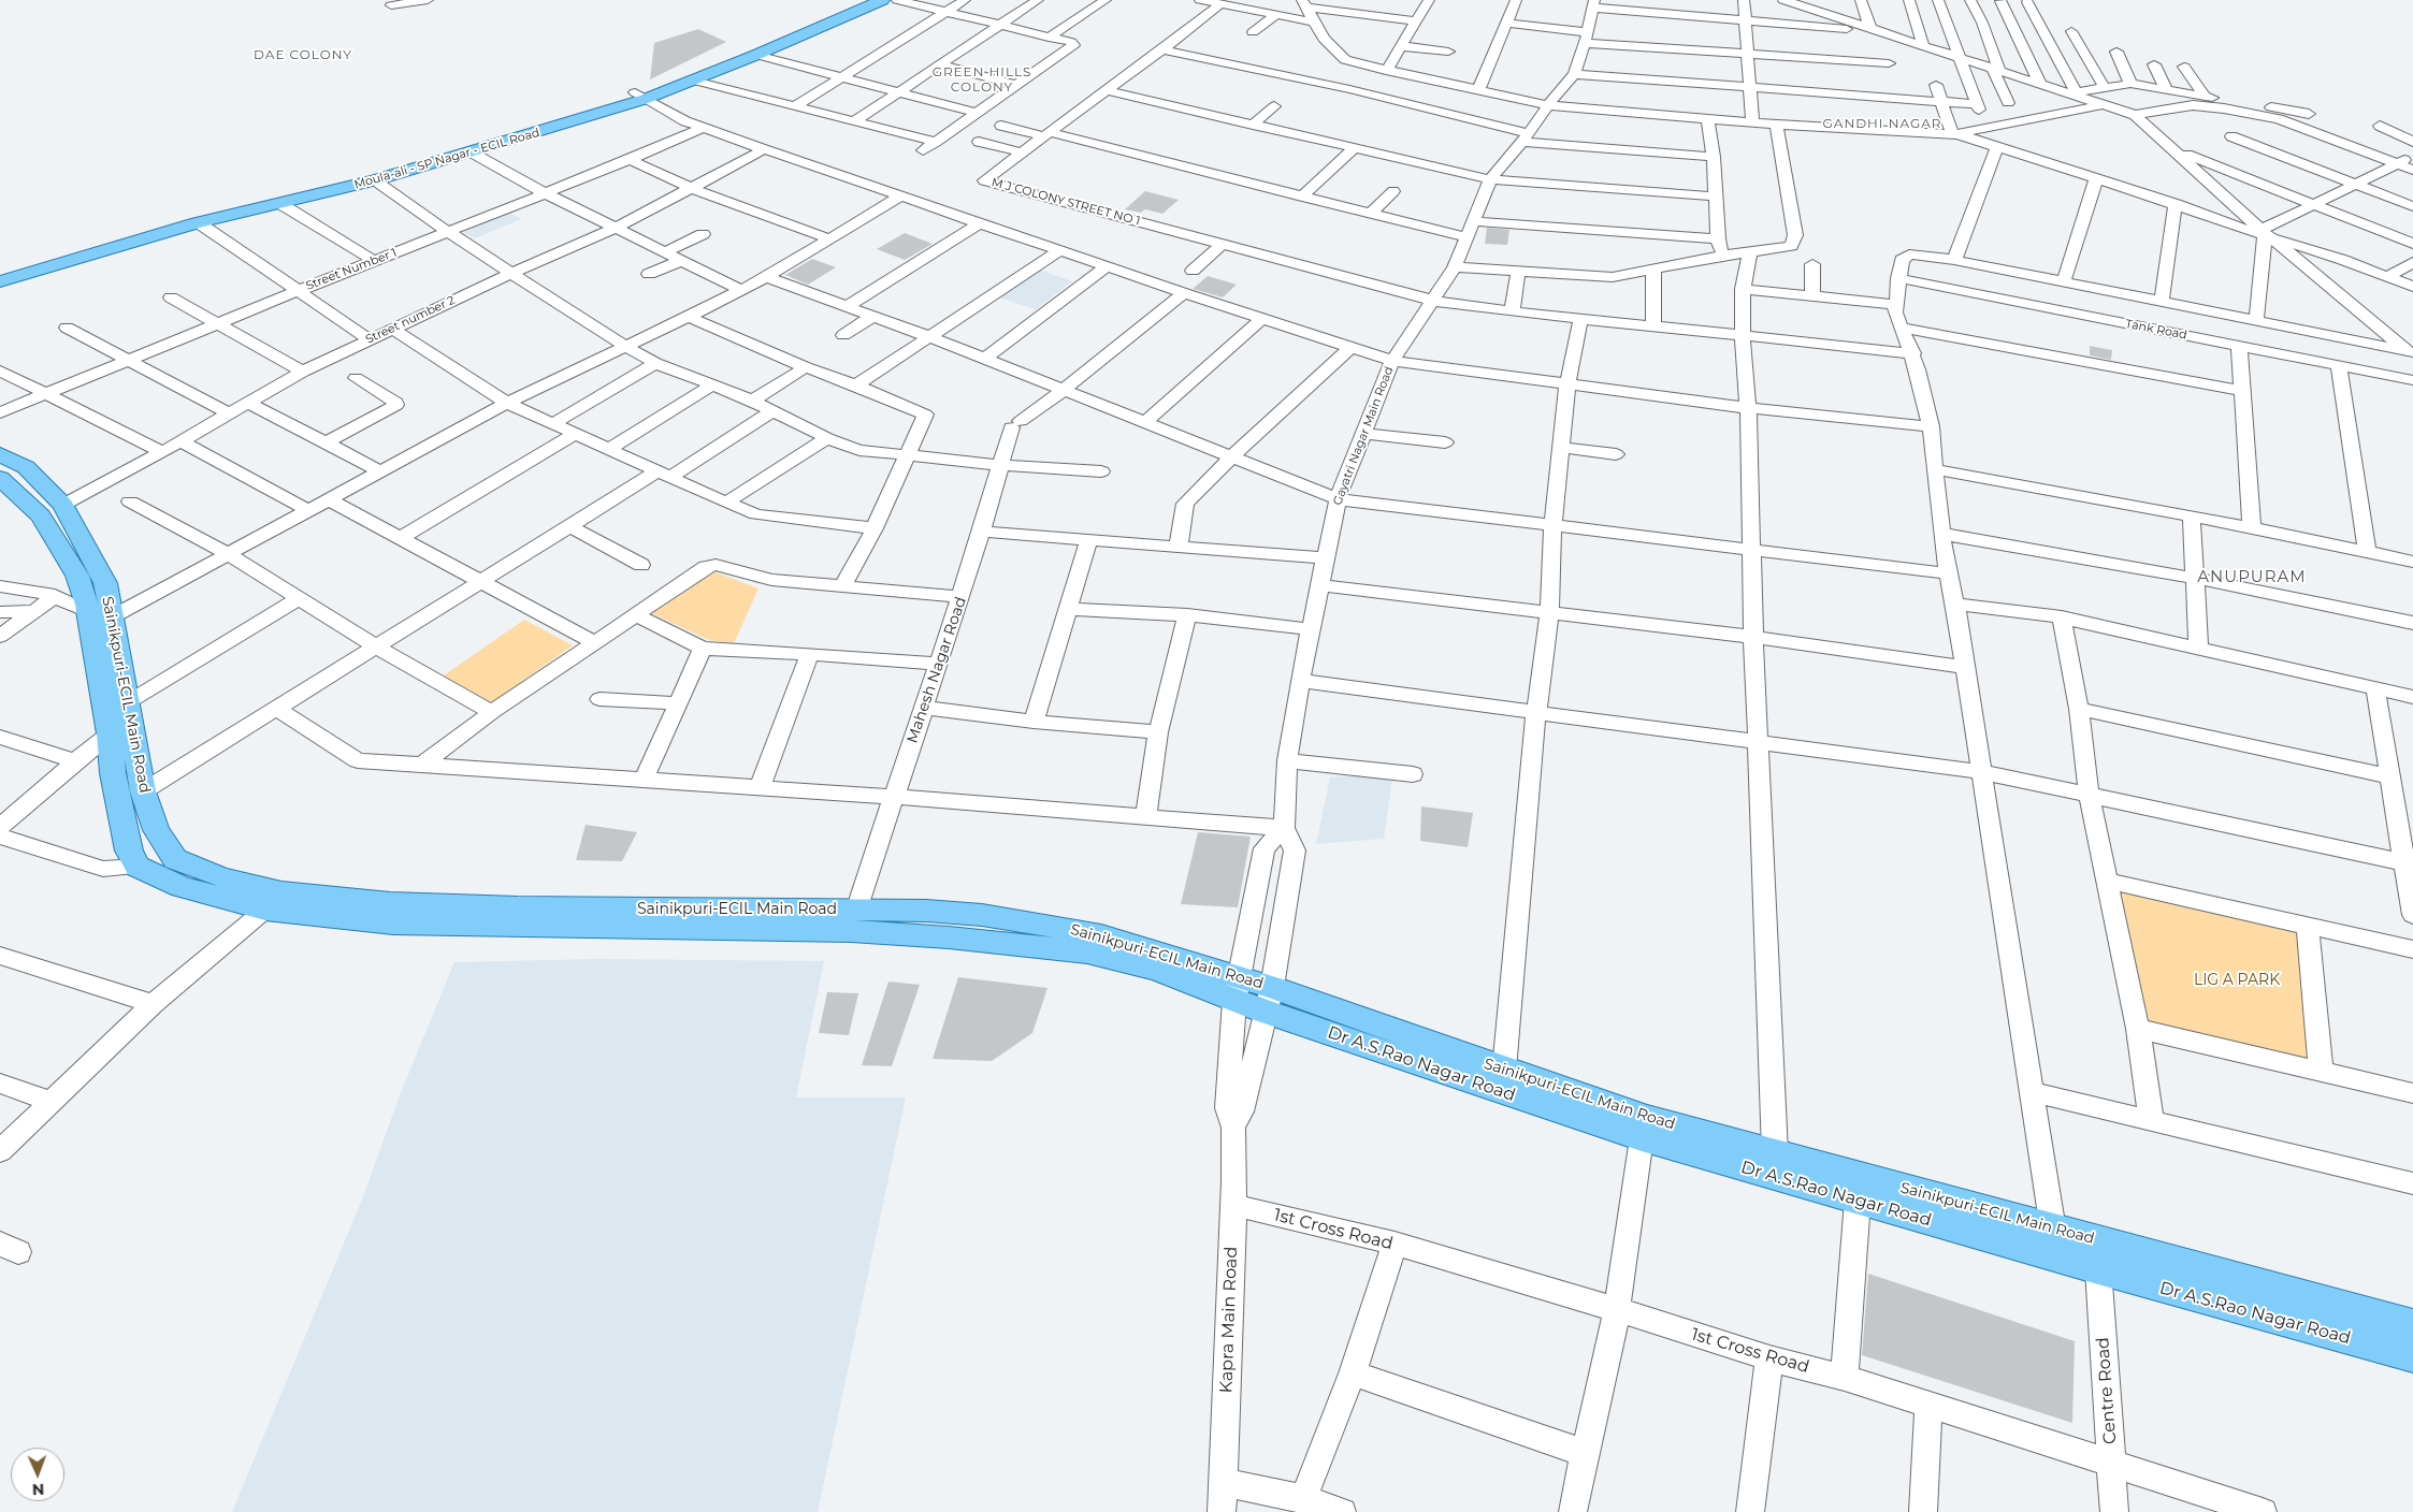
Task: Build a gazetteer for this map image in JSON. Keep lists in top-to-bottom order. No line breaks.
{"streets":{"main road":["Moula-ali - SP Nagar - ECIL Road","Sainikpuri-ECIL Main Road","Dr A.S.Rao Nagar Road"],"street":["M J COLONY STREET NO 1","Street Number 1","Street number 2","Tank Road","Gayatri Nagar Main Road","Mahesh Nagar Road","1st Cross Road","Kapra Main Road","Centre Road"]},"crossings":[["M J COLONY STREET NO 1","Gayatri Nagar Main Road"],["Street number 2","Sainikpuri-ECIL Main Road"],["Gayatri Nagar Main Road","Sainikpuri-ECIL Main Road"],["Gayatri Nagar Main Road","Dr A.S.Rao Nagar Road"],["Gayatri Nagar Main Road","Kapra Main Road"],["Mahesh Nagar Road","Sainikpuri-ECIL Main Road"],["Sainikpuri-ECIL Main Road","Dr A.S.Rao Nagar Road"],["Sainikpuri-ECIL Main Road","Kapra Main Road"],["Dr A.S.Rao Nagar Road","Kapra Main Road"],["Dr A.S.Rao Nagar Road","Centre Road"],["1st Cross Road","Kapra Main Road"],["1st Cross Road","Centre Road"]],"districts":["DAE COLONY","GREEN HILLS COLONY","GANDHI NAGAR","ANUPURAM"],"parks":["LIG A PARK"],"north":"bottom"}
